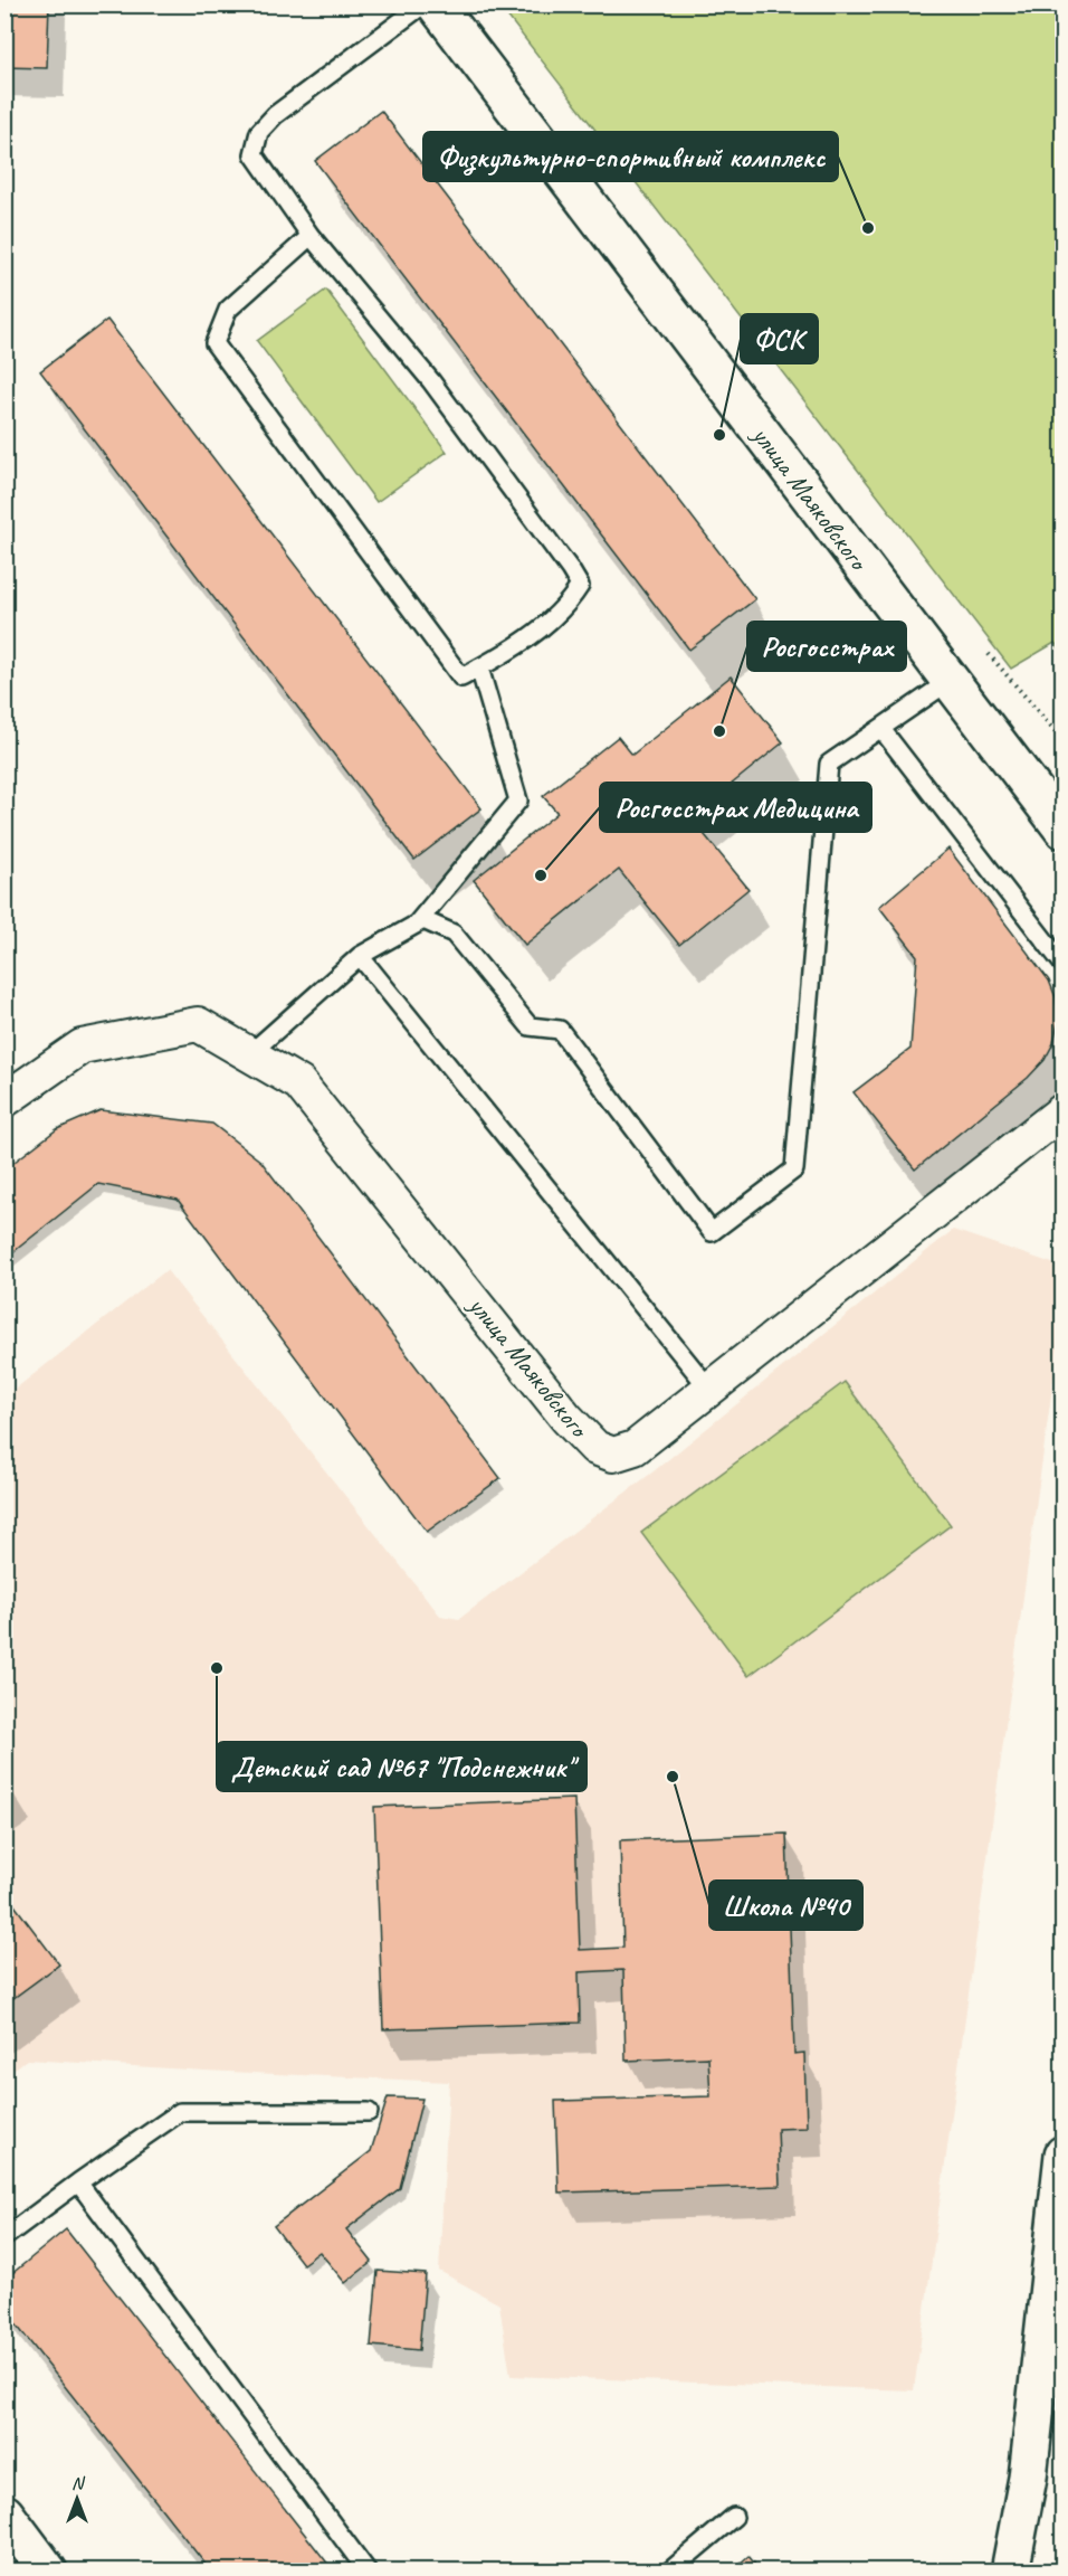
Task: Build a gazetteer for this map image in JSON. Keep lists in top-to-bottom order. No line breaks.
{"streets":{"street":["улица Маяковского"]},"places":["Физкультурно-спортивный комплекс","ФСК","Росгосстрах","Росгосстрах Медицина","Детский сад №67 \"Подснежник\"","Школа №40"],"north":"top"}
